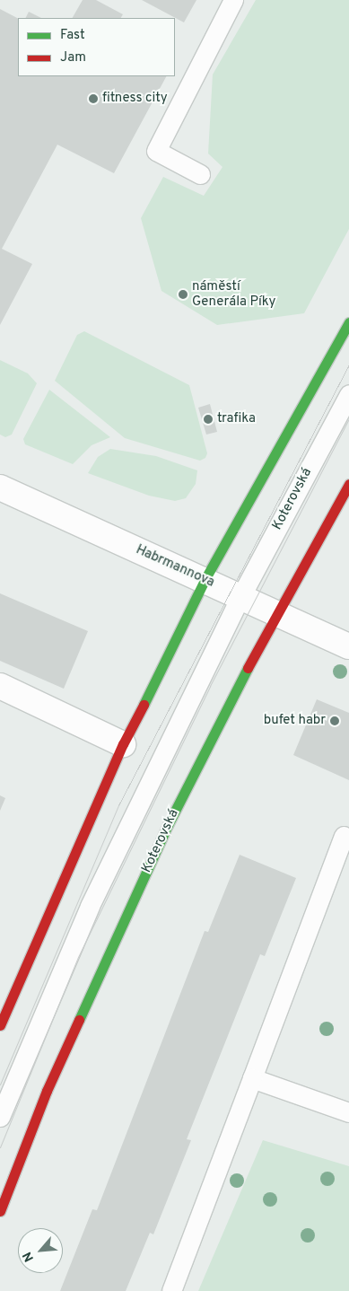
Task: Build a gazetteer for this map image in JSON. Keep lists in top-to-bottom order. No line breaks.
{"streets":{"street":["Koterovská","Habrmannova"]},"crossings":[["Koterovská","Habrmannova"]],"places":["fitness city","náměstí Generála Píky","trafika","bufet habr"],"legend":["Fast","Jam"],"north":"bottom left"}
